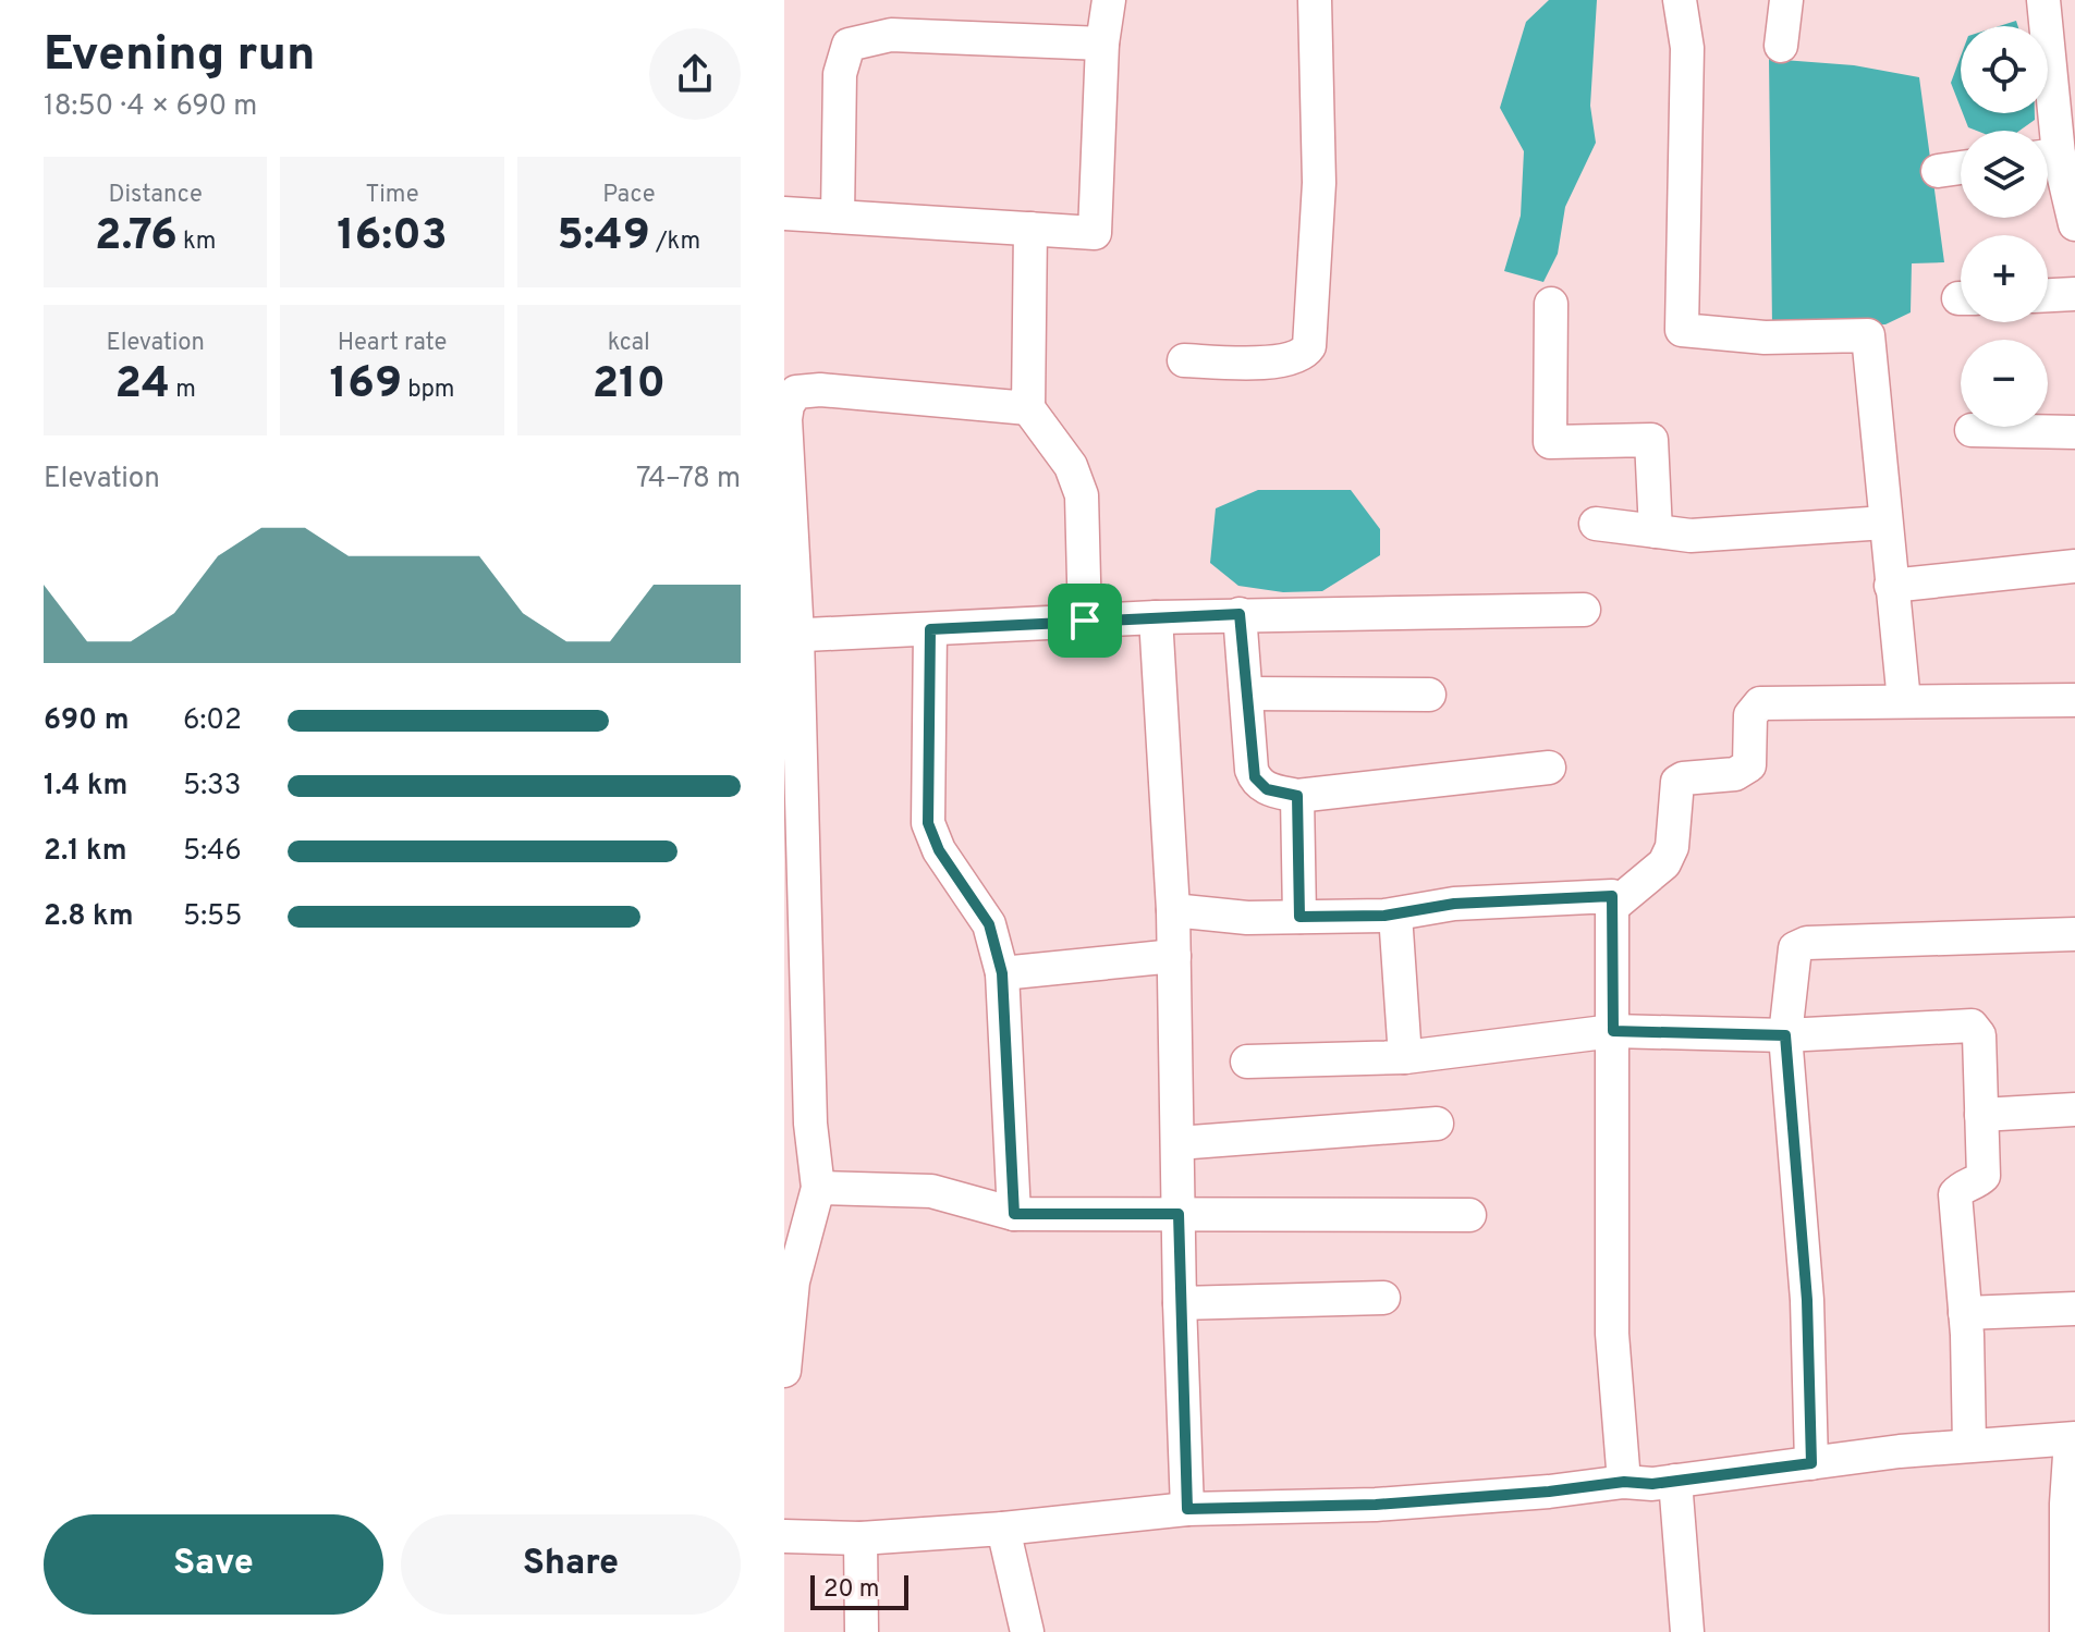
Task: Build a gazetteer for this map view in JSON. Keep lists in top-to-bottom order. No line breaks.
{"scale_bar":"20 m","page":{"heading":["Evening run","18:50 · 4 × 690 m"],"map_buttons":["+","−"],"stats":[["Distance","2.76 km"],["Time","16:03"],["Pace","5:49 /km"],["Elevation","24 m"],["Heart rate","169 bpm"],["kcal","210"]],"chart":["Elevation","74–78 m"],"list":[{"name":"690 m","note":"6:02"},{"name":"1.4 km","note":"5:33"},{"name":"2.1 km","note":"5:46"},{"name":"2.8 km","note":"5:55"}],"buttons":["Save","Share"],"scale":"20 m"}}
